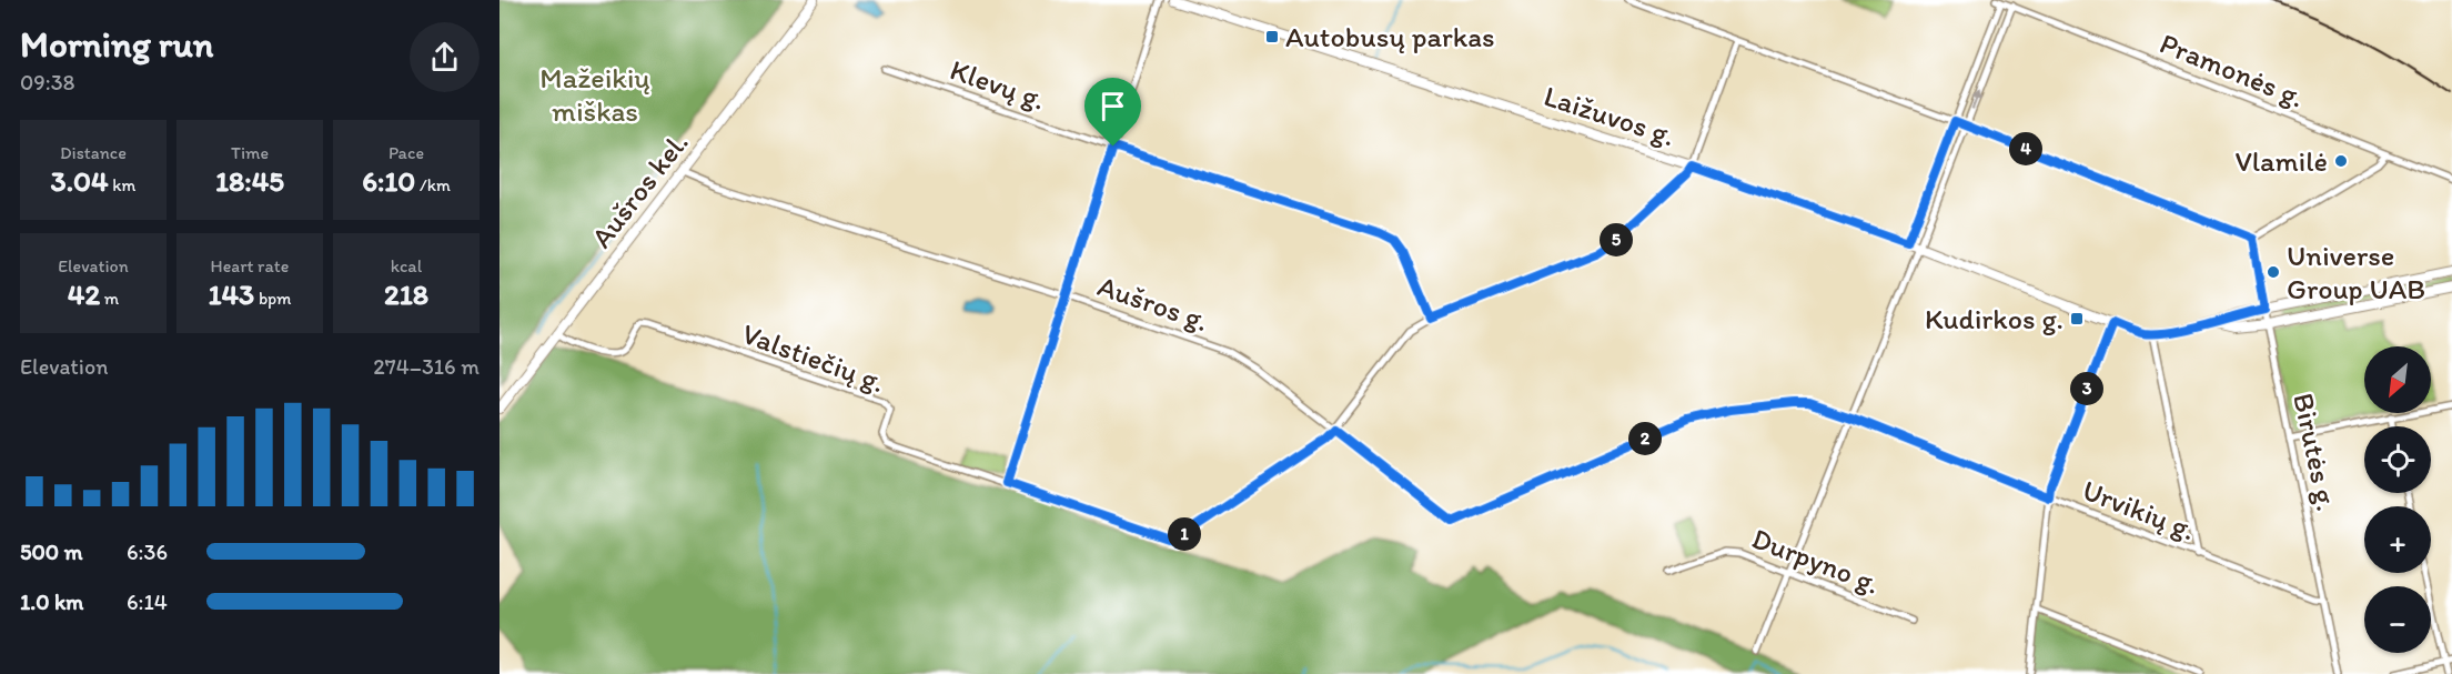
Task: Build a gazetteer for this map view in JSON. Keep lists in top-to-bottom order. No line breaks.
{"streets":{"main road":["Laižuvos g.","Aušros kel."],"street":["Pramonės g.","Klevų g.","Aušros g.","Valstiečių g.","Birutės g.","Urvikių g.","Durpyno g."]},"crossings":[["Klevų g.","Valstiečių g."],["Laižuvos g.","Valstiečių g."],["Aušros kel.","Aušros g."],["Aušros kel.","Valstiečių g."],["Aušros g.","Valstiečių g."],["Aušros g.","Urvikių g."],["Birutės g.","Urvikių g."]],"parks":["Mažeikių miškas"],"places":{"transit":["Autobusų parkas","Kudirkos g."],"other":["Vlamilė","Universe Group UAB"]},"north":"bottom left","page":{"heading":["Morning run","09:38"],"stats":[["Distance","3.04 km"],["Time","18:45"],["Pace","6:10 /km"],["Elevation","42 m"],["Heart rate","143 bpm"],["kcal","218"]],"pins":["4","5","3","2","1"],"chart":["Elevation","274–316 m"],"map_buttons":["+","−"],"list":[{"name":"500 m","note":"6:36"},{"name":"1.0 km","note":"6:14"}]}}
